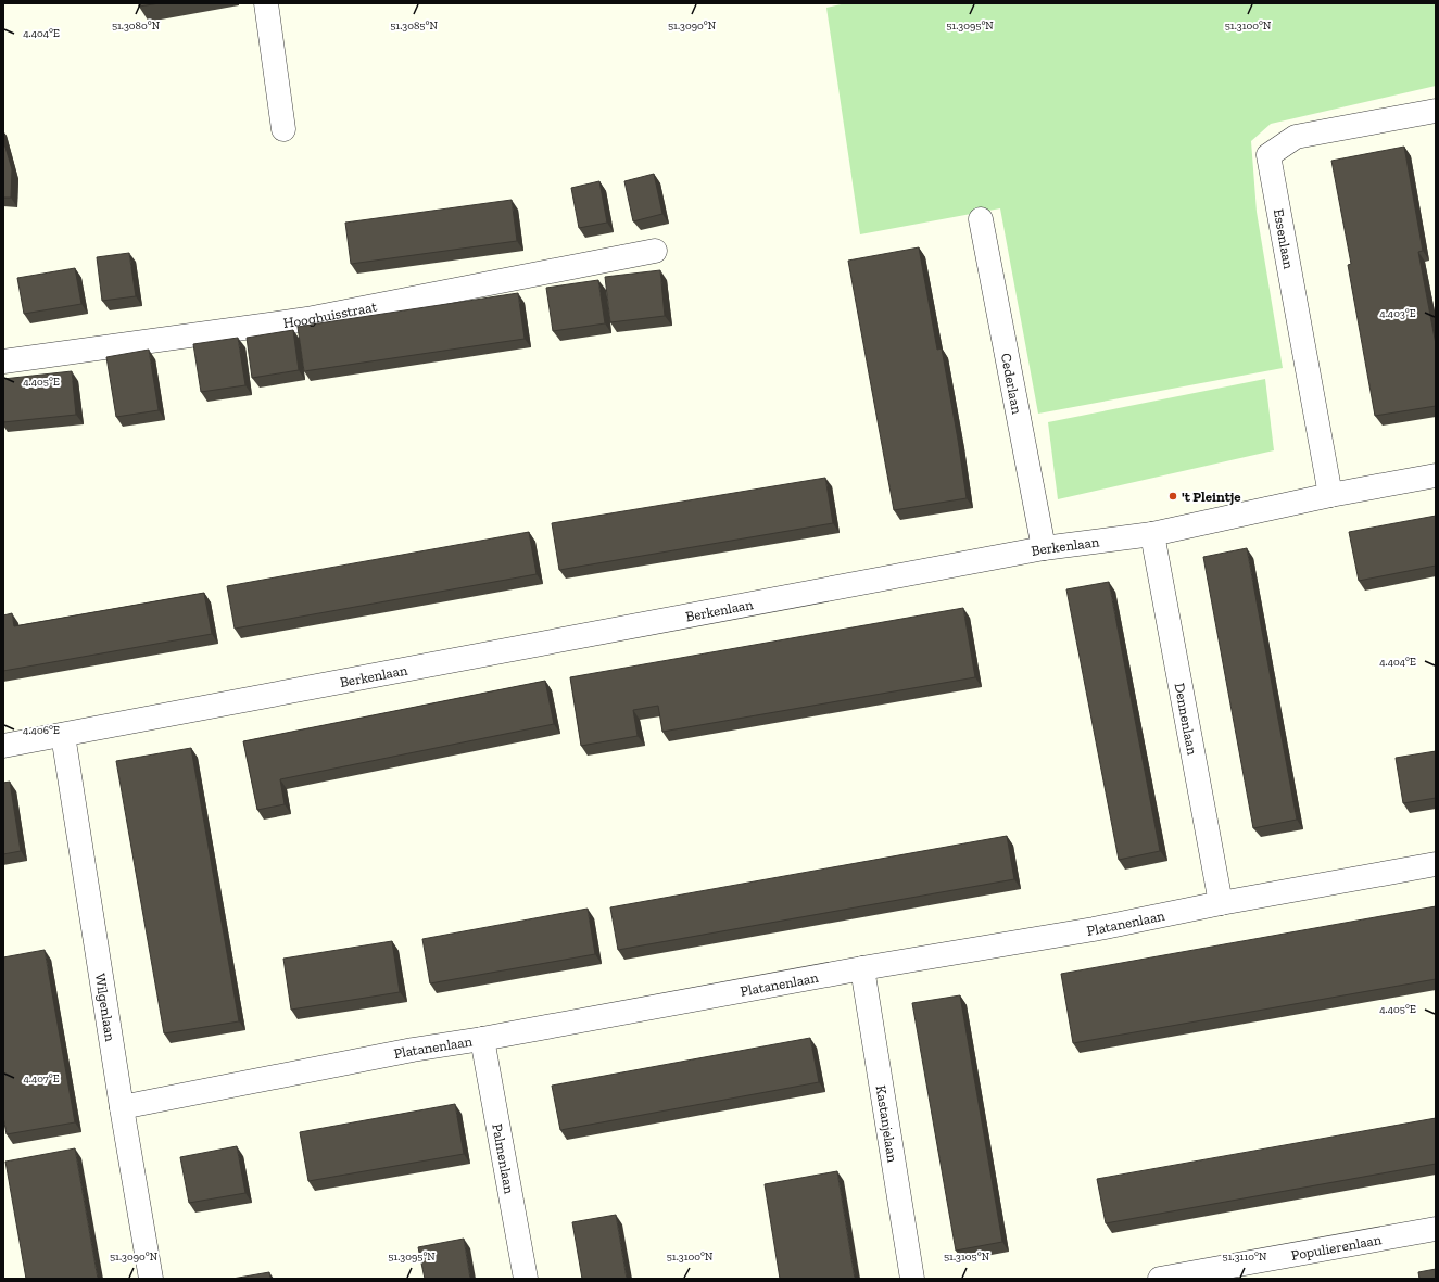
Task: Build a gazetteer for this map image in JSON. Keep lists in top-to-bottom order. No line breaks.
{"streets":{"street":["Essenlaan","Hooghuisstraat","Cederlaan","Berkenlaan","Dennenlaan","Platanenlaan","Wilgenlaan","Kastanjelaan","Palmenlaan","Populierenlaan"]},"crossings":[["Essenlaan","Berkenlaan"],["Cederlaan","Berkenlaan"],["Berkenlaan","Dennenlaan"],["Berkenlaan","Wilgenlaan"],["Dennenlaan","Platanenlaan"],["Platanenlaan","Wilgenlaan"],["Platanenlaan","Kastanjelaan"],["Platanenlaan","Palmenlaan"]],"places":["'t Pleintje"],"coordinates":["51.3080°N","51.3085°N","51.3090°N","51.3095°N","51.3100°N","4.404°E","4.403°E","4.405°E","4.406°E","4.407°E","51.3105°N","51.3110°N"]}
